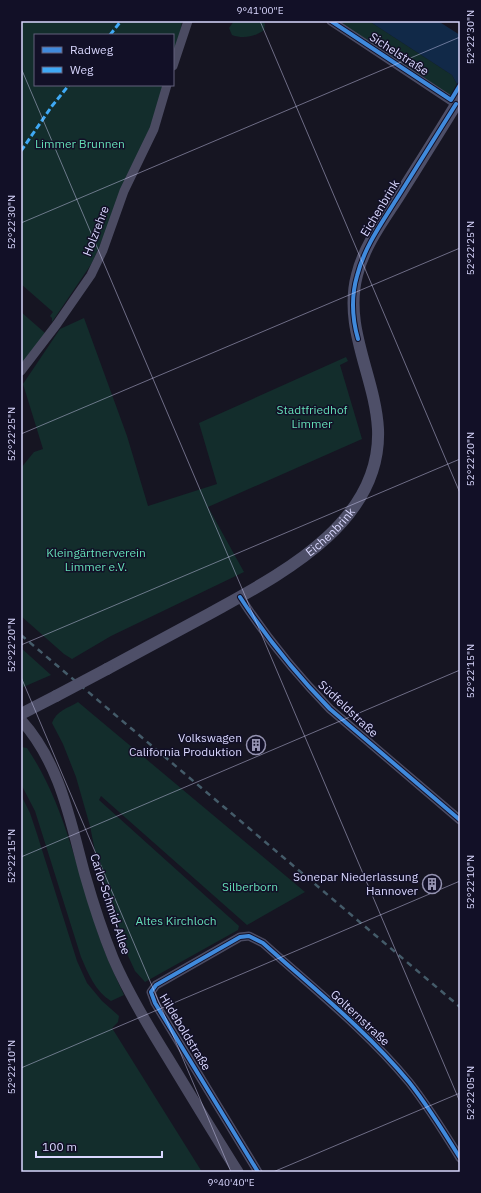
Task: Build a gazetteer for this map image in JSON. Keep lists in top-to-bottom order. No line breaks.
{"streets":{"main road":["Eichenbrink"],"street":["Sichelstraße","Holzrehre","Südfeldstraße","Carlo-Schmid-Allee","Golternstraße","Hildeboldstraße"]},"crossings":[["Sichelstraße","Eichenbrink"],["Eichenbrink","Südfeldstraße"],["Golternstraße","Hildeboldstraße"]],"parks":["Limmer Brunnen","Stadtfriedhof Limmer","Kleingärtnerverein Limmer e.V.","Silberborn","Altes Kirchloch"],"places":{"building":["Volkswagen California Produktion","Sonepar Niederlassung Hannover"]},"legend":["Radweg","Weg"],"scale_bar":"100 m","coordinates":["9°41'00\"E","52°22'30\"N","52°22'25\"N","52°22'20\"N","52°22'15\"N","52°22'10\"N","52°22'05\"N","9°40'40\"E"]}
